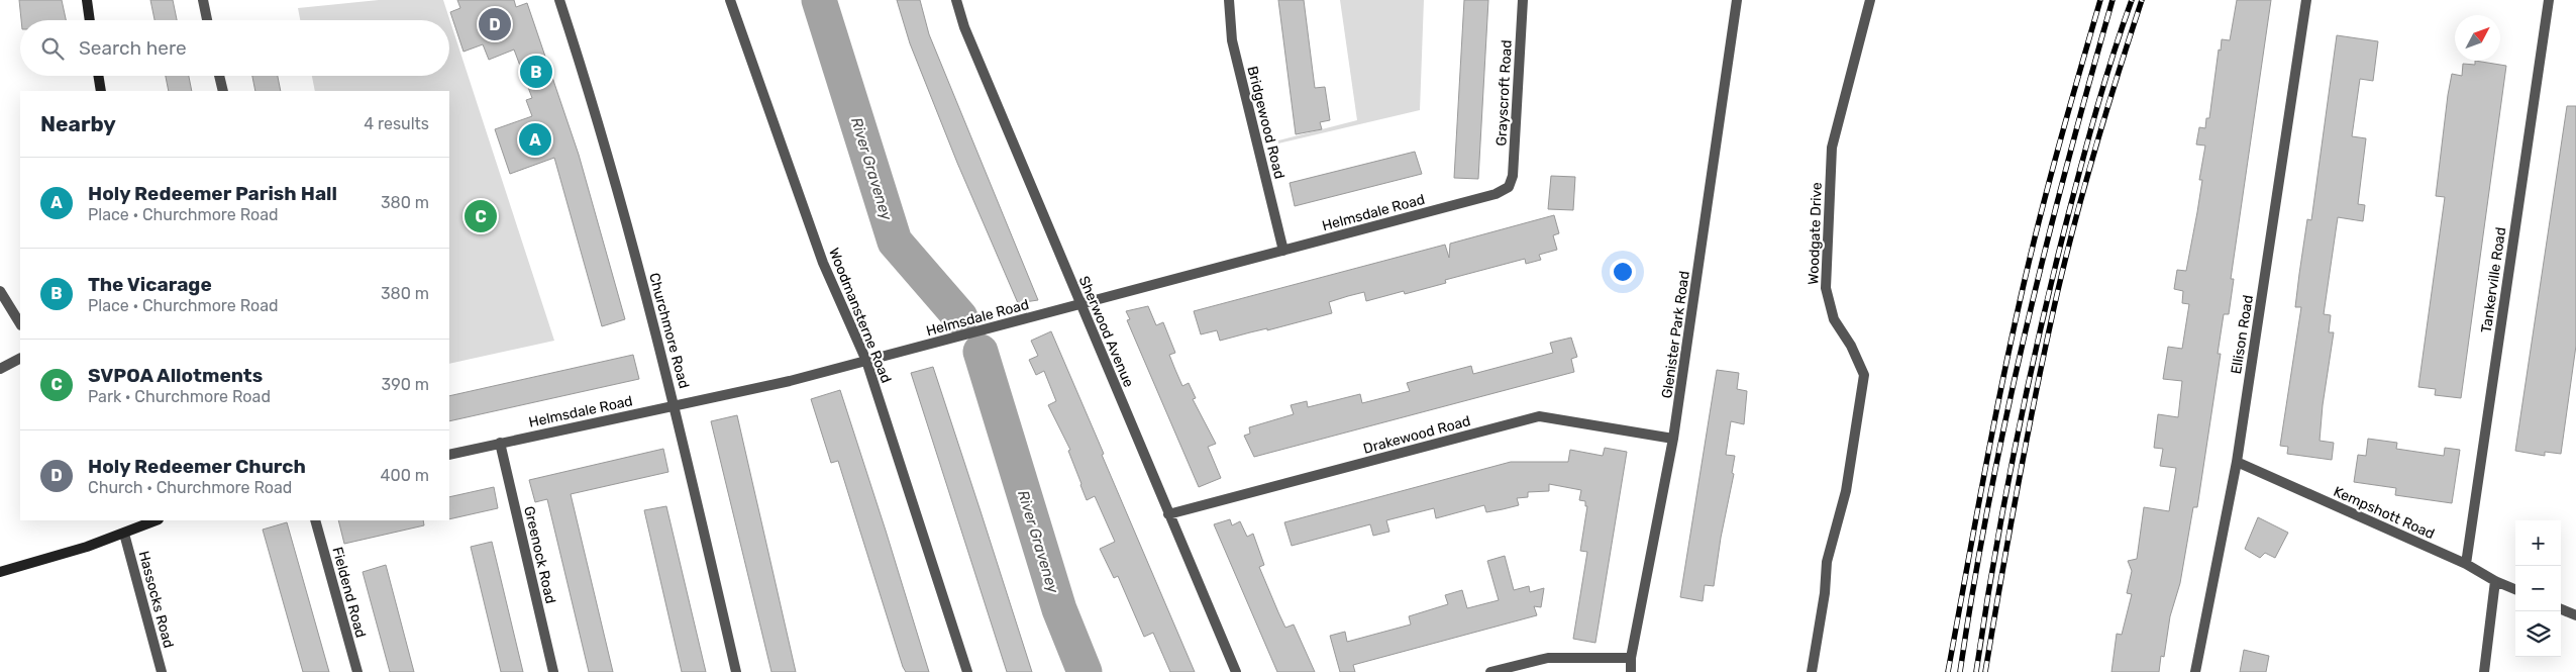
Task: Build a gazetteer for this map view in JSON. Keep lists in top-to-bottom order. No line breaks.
{"streets":{"street":["Grayscroft Road","Bridgewood Road","Helmsdale Road","Woodgate Drive","Tankerville Road","Woodmansterne Road","Churchmore Road","Sherwood Avenue","Glenister Park Road","Ellison Road","Drakewood Road","Kempshott Road","Greenock Road","Fieldend Road","Hassocks Road"]},"crossings":[["Grayscroft Road","Helmsdale Road"],["Bridgewood Road","Helmsdale Road"],["Helmsdale Road","Woodmansterne Road"],["Helmsdale Road","Churchmore Road"],["Helmsdale Road","Sherwood Avenue"],["Helmsdale Road","Greenock Road"],["Tankerville Road","Kempshott Road"],["Sherwood Avenue","Drakewood Road"],["Glenister Park Road","Drakewood Road"],["Ellison Road","Kempshott Road"]],"water":["River Graveney"],"north":"top right","page":{"pins":["D","B","A","C"],"search":"Search here","heading":["Nearby","4 results"],"list":[{"mark":"A","name":"Holy Redeemer Parish Hall","note":"Place · Churchmore Road","value":"380 m"},{"mark":"B","name":"The Vicarage","note":"Place · Churchmore Road","value":"380 m"},{"mark":"C","name":"SVPOA Allotments","note":"Park · Churchmore Road","value":"390 m"},{"mark":"D","name":"Holy Redeemer Church","note":"Church · Churchmore Road","value":"400 m"}],"map_buttons":["+","−"]}}
